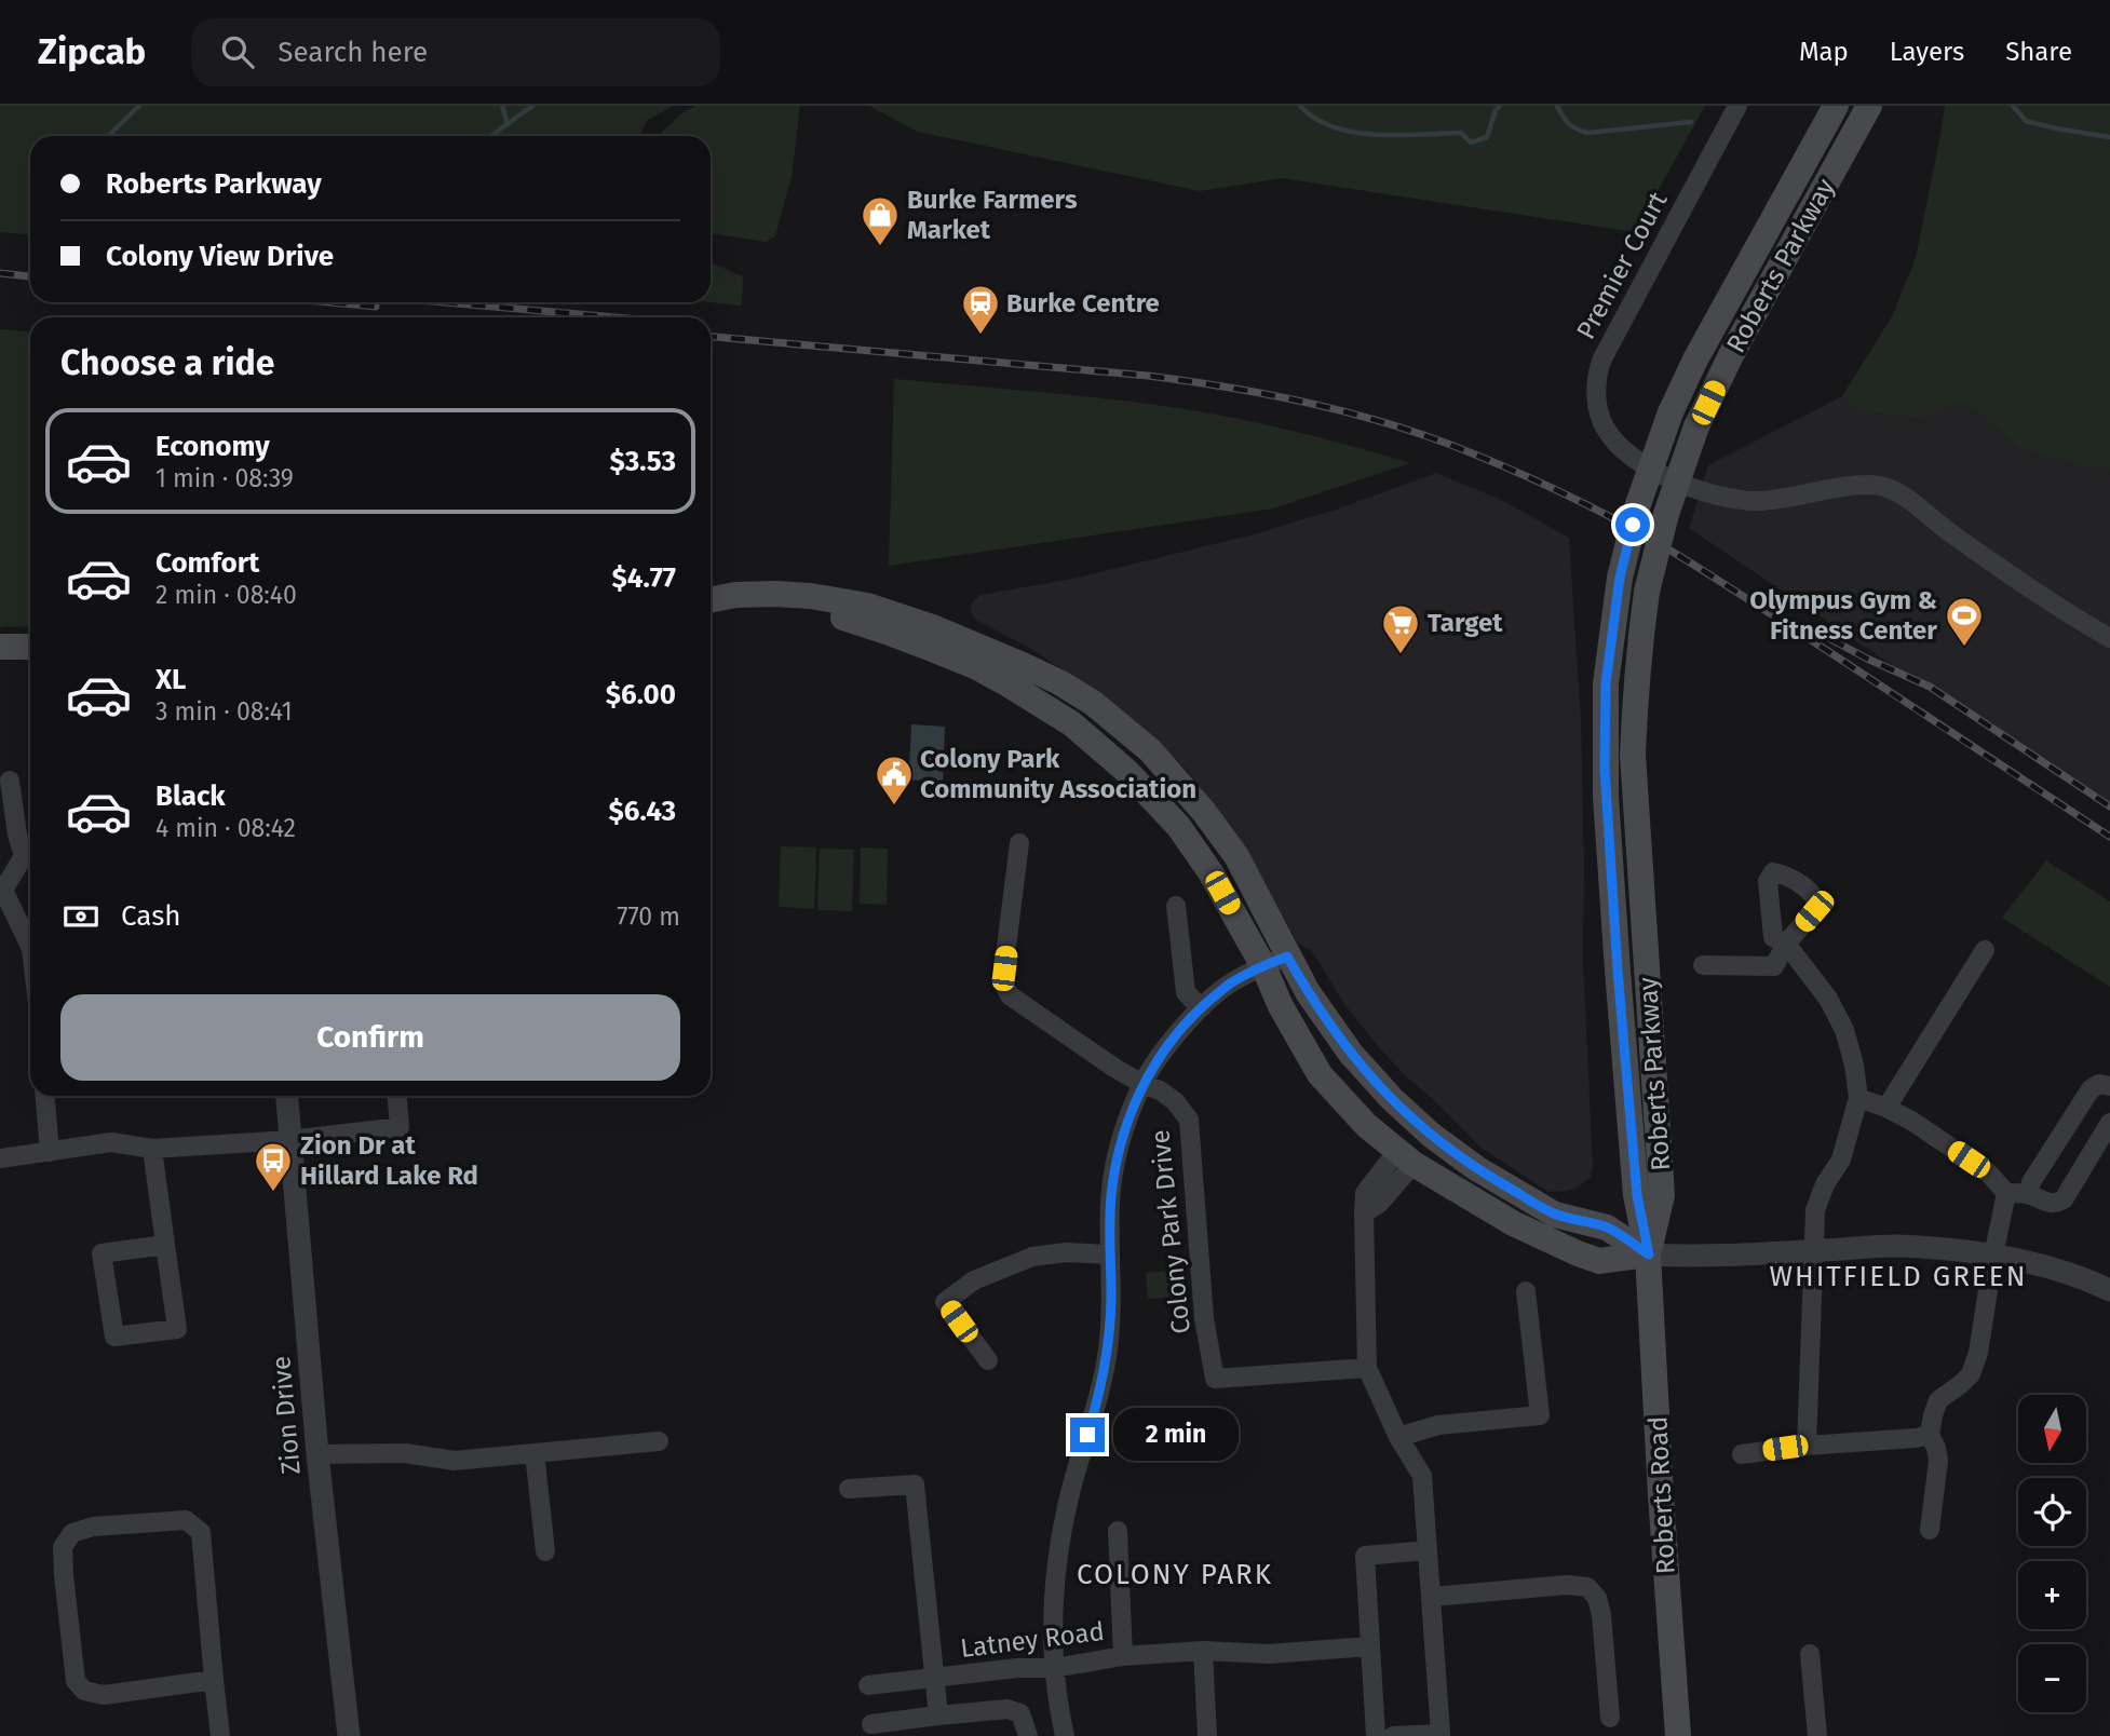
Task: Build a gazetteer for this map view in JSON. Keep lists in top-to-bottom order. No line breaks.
{"streets":{"main road":["Roberts Parkway","Roberts Road"],"street":["Premier Court","Colony Park Drive","Zion Drive","Latney Road"]},"crossings":[["Roberts Parkway","Roberts Road"]],"districts":["WHITFIELD GREEN","COLONY PARK"],"places":{"shop":["Burke Farmers Market"],"station":["Burke Centre"],"sports":["Olympus Gym & Fitness Center"],"supermarket":["Target"],"public building":["Colony Park Community Association"],"bus stop":["Zion Dr at Hillard Lake Rd"]},"north":"bottom","page":{"header":"Zipcab","search":"Search here","nav":["Map","Layers","Share"],"banner":["Roberts Parkway","Colony View Drive"],"heading":"Choose a ride","list":[{"name":"Economy","note":"1 min · 08:39","value":"$3.53"},{"name":"Comfort","note":"2 min · 08:40","value":"$4.77"},{"name":"XL","note":"3 min · 08:41","value":"$6.00"},{"name":"Black","note":"4 min · 08:42","value":"$6.43"}],"pay":["Cash","770 m"],"buttons":"Confirm","map_buttons":["+","−"],"bubble":"2 min"}}
